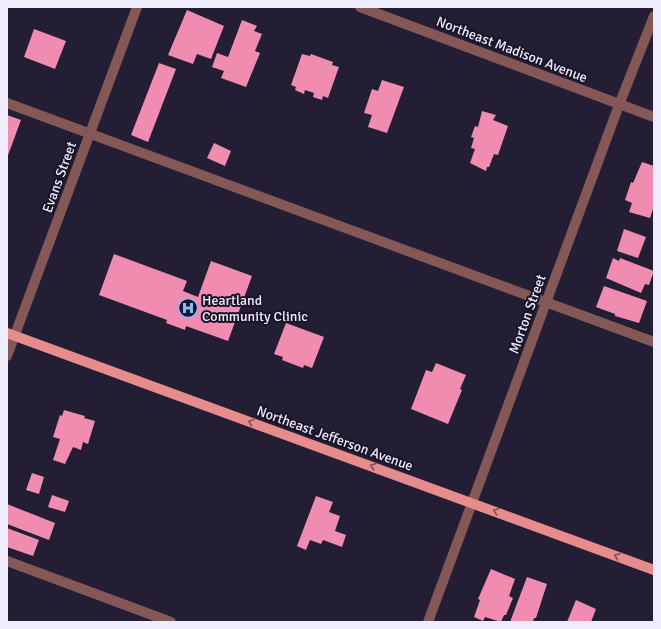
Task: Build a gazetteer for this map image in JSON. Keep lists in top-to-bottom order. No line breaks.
{"streets":{"main road":["Northeast Jefferson Avenue"],"street":["Northeast Madison Avenue","Evans Street","Morton Street"]},"crossings":[["Northeast Madison Avenue","Morton Street"],["Evans Street","Northeast Jefferson Avenue"],["Morton Street","Northeast Jefferson Avenue"]],"one_way":["Northeast Jefferson Avenue"],"places":{"hospital":["Heartland Community Clinic"]}}
